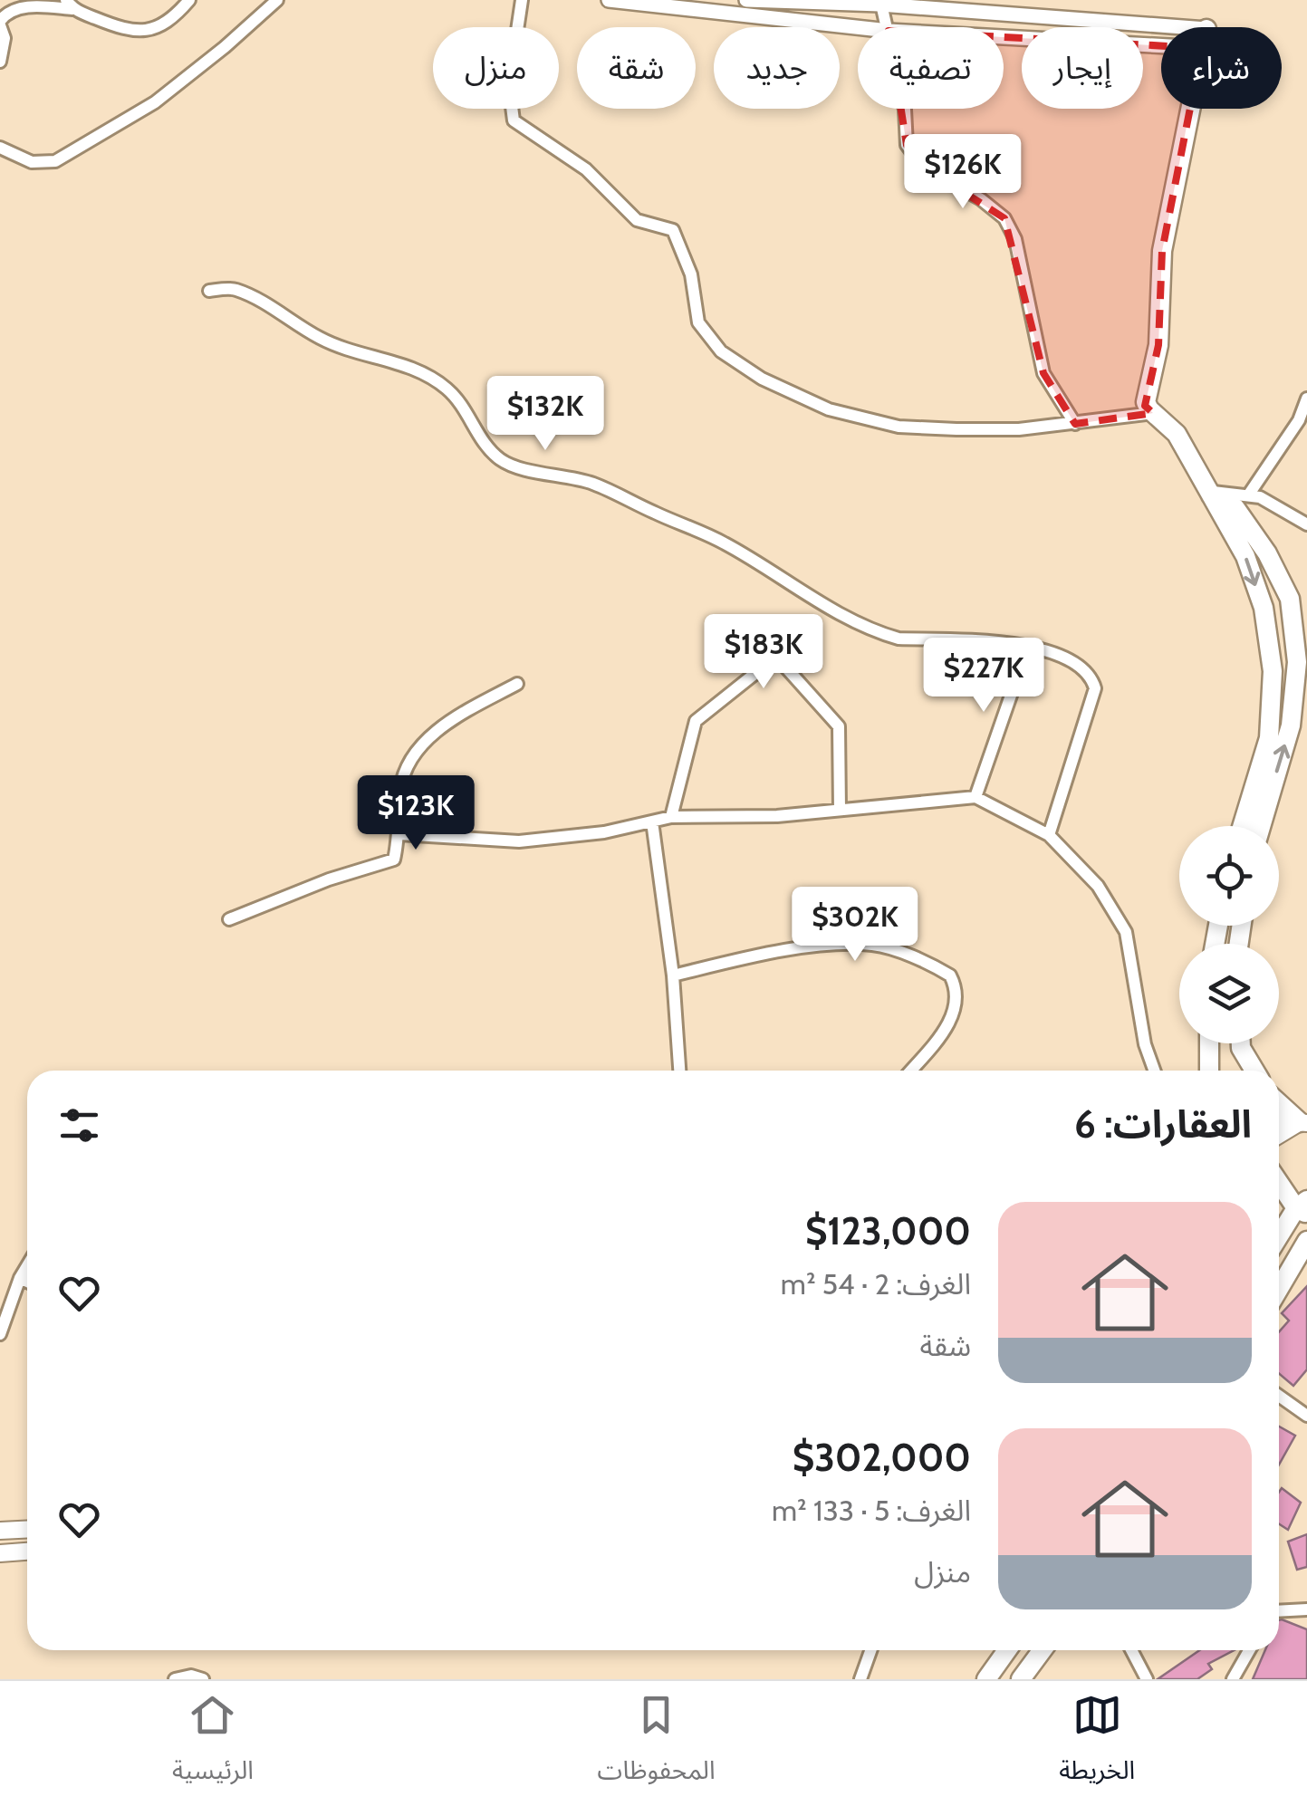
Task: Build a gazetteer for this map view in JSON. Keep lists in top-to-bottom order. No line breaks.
{"page":{"chip":["شراء","إيجار","تصفية","جديد","شقة","منزل"],"price":["$126K","$132K","$183K","$227K","$123K","$302K"],"heading":"العقارات: 6","list":[{"name":"$123,000","note":"الغرف: 2 · 54 m² · شقة"},{"name":"$302,000","note":"الغرف: 5 · 133 m² · منزل"}],"tabs":["الخريطة","المحفوظات","الرئيسية"]}}
